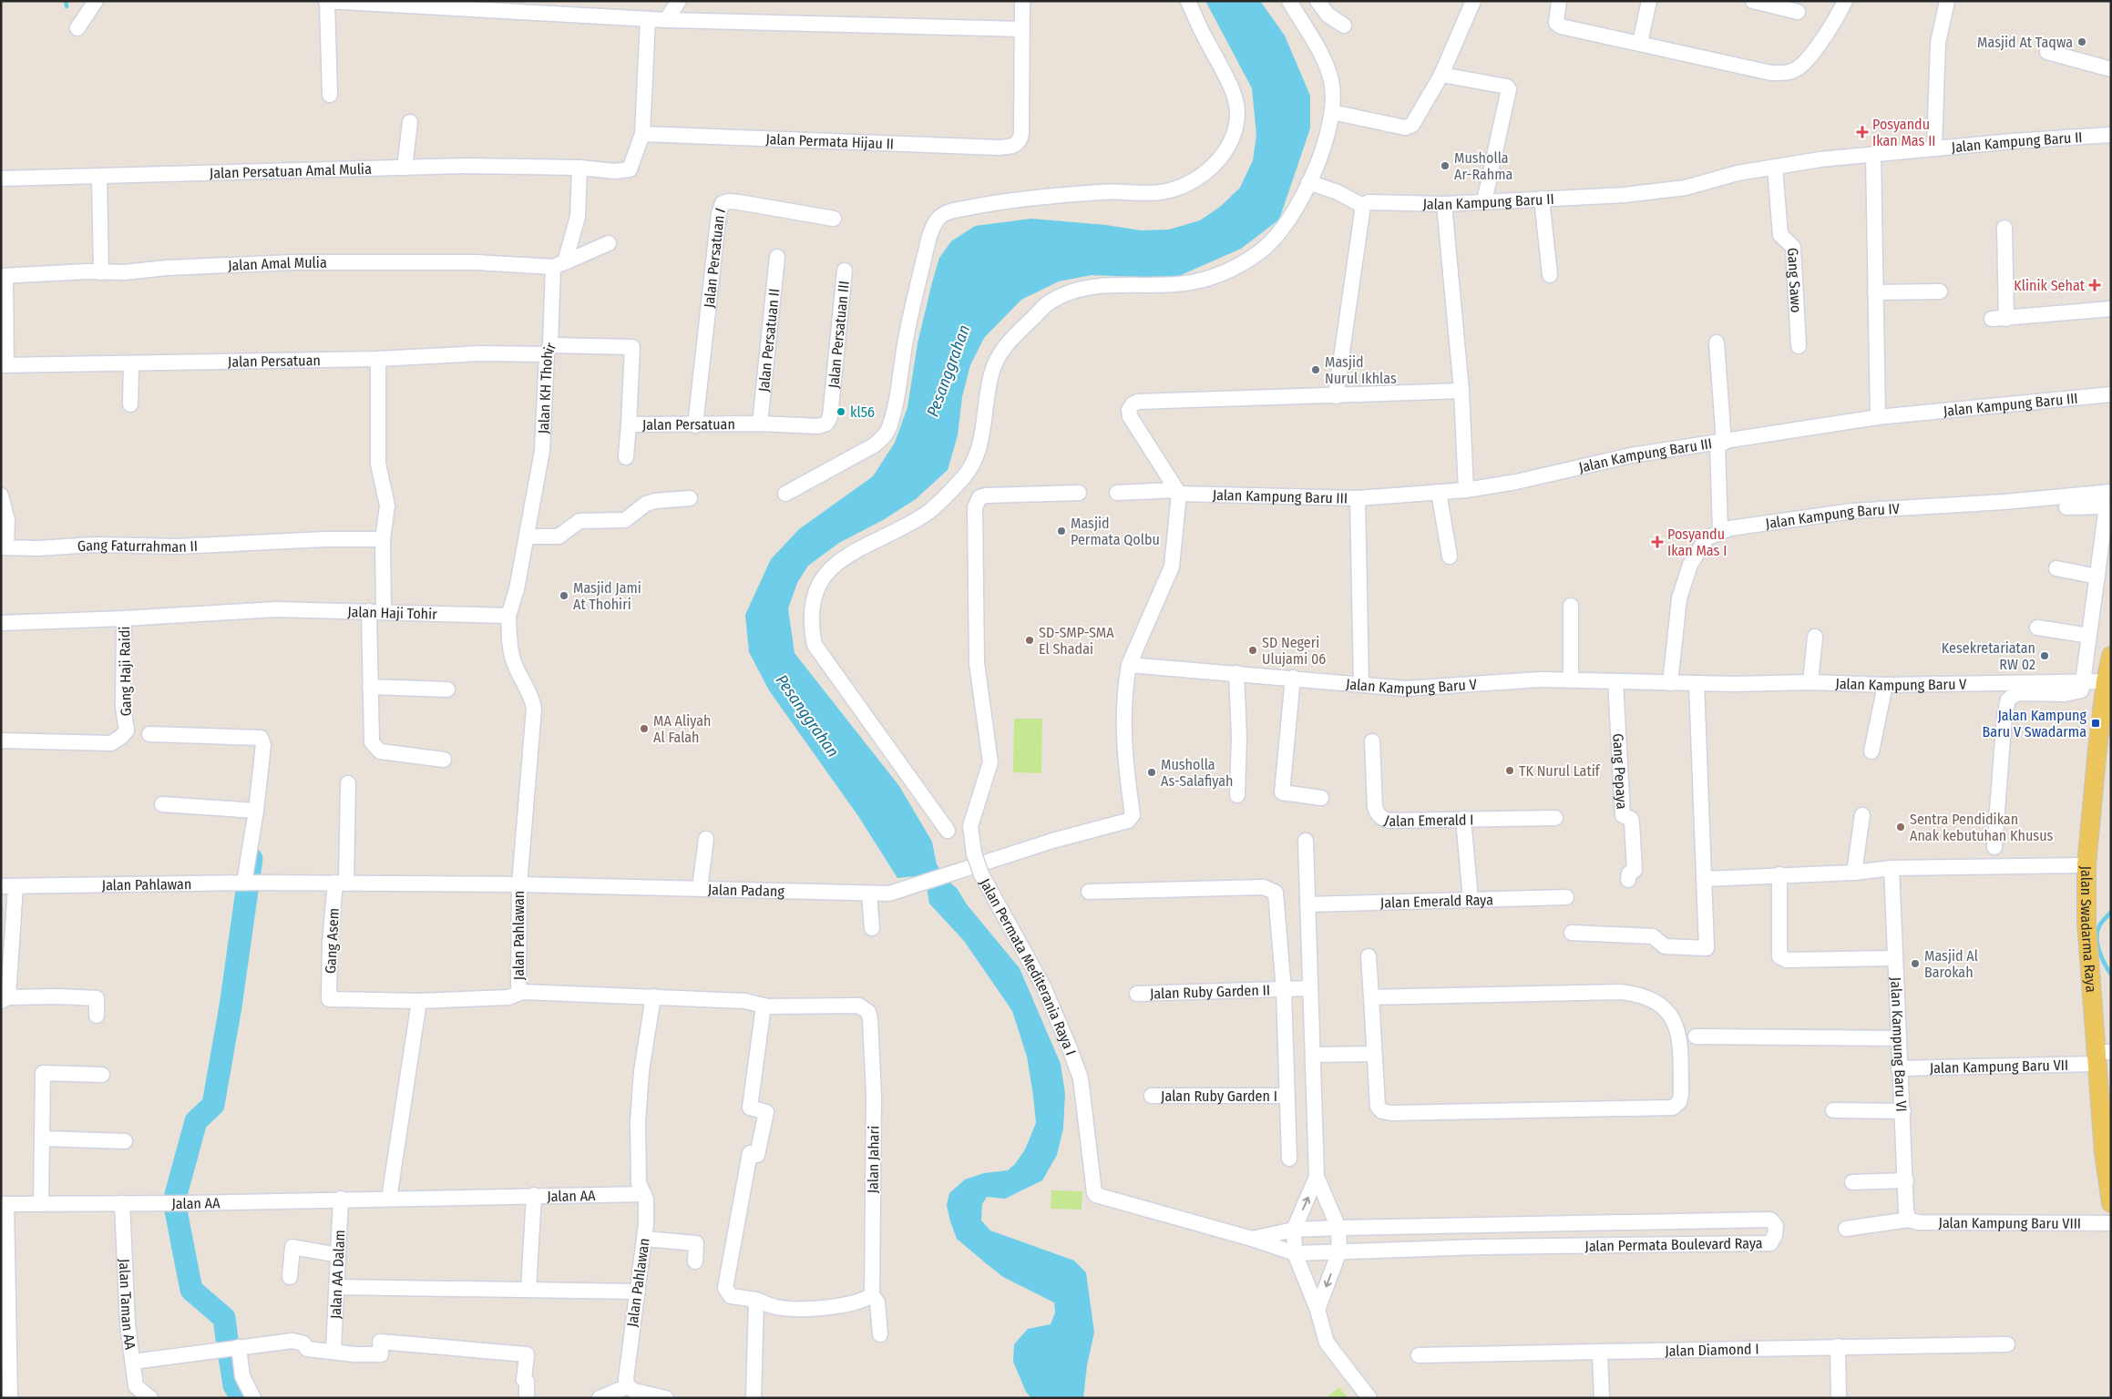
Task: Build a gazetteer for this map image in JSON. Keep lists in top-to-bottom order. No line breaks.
{"streets":{"main road":["Jalan Swadarma Raya"],"street":["Jalan Permata Hijau II","Jalan Kampung Baru II","Jalan Persatuan Amal Mulia","Jalan Persatuan I","Jalan Amal Mulia","Gang Sawo","Jalan Persatuan III","Jalan Persatuan II","Jalan Persatuan","Jalan KH Thohir","Jalan Kampung Baru III","Jalan Kampung Baru IV","Gang Faturrahman II","Jalan Haji Tohir","Gang Haji Raidi","Jalan Kampung Baru V","Gang Pepaya","Jalan Emerald I","Jalan Pahlawan","Jalan Padang","Jalan Emerald Raya","Gang Asem","Jalan Permata Mediterania Raya I","Jalan Ruby Garden II","Jalan Kampung Baru VI","Jalan Kampung Baru VII","Jalan Ruby Garden I","Jalan Jahari","Jalan AA","Jalan Kampung Baru VIII","Jalan Permata Boulevard Raya","Jalan AA Dalam","Jalan Taman AA","Jalan Diamond I"]},"crossings":[["Jalan Permata Hijau II","Jalan Persatuan Amal Mulia"],["Jalan Kampung Baru II","Gang Sawo"],["Jalan Persatuan Amal Mulia","Jalan KH Thohir"],["Jalan Persatuan I","Jalan Persatuan"],["Jalan Amal Mulia","Jalan KH Thohir"],["Jalan Persatuan III","Jalan Persatuan"],["Jalan Persatuan II","Jalan Persatuan"],["Jalan Persatuan","Jalan KH Thohir"],["Jalan KH Thohir","Jalan Haji Tohir"],["Jalan Kampung Baru IV","Jalan Kampung Baru V"],["Jalan Haji Tohir","Gang Haji Raidi"],["Jalan Kampung Baru V","Gang Pepaya"],["Jalan Kampung Baru V","Jalan Padang"],["Jalan Kampung Baru V","Jalan Swadarma Raya"],["Jalan Pahlawan","Jalan Padang"],["Jalan Pahlawan","Gang Asem"],["Jalan Pahlawan","Jalan Jahari"],["Jalan Pahlawan","Jalan AA"],["Jalan Swadarma Raya","Jalan Kampung Baru VII"],["Jalan Permata Mediterania Raya I","Jalan Permata Boulevard Raya"],["Jalan Kampung Baru VI","Jalan Kampung Baru VII"],["Jalan Kampung Baru VI","Jalan Kampung Baru VIII"],["Jalan AA","Jalan AA Dalam"],["Jalan AA","Jalan Taman AA"]],"water":["Pesanggrahan"],"places":{"other":["Masjid At Taqwa","Musholla Ar-Rahma","Masjid Nurul Ikhlas","kl56","Masjid Permata Qolbu","Masjid Jami At Thohiri","SD-SMP-SMA El Shadai","SD Negeri Ulujami 06","Kesekretariatan RW 02","MA Aliyah Al Falah","TK Nurul Latif","Musholla As-Salafiyah","Sentra Pendidikan Anak kebutuhan Khusus","Masjid Al Barokah"],"health":["Posyandu Ikan Mas II","Klinik Sehat","Posyandu Ikan Mas I"],"transit":["Jalan Kampung Baru V Swadarma"]}}
